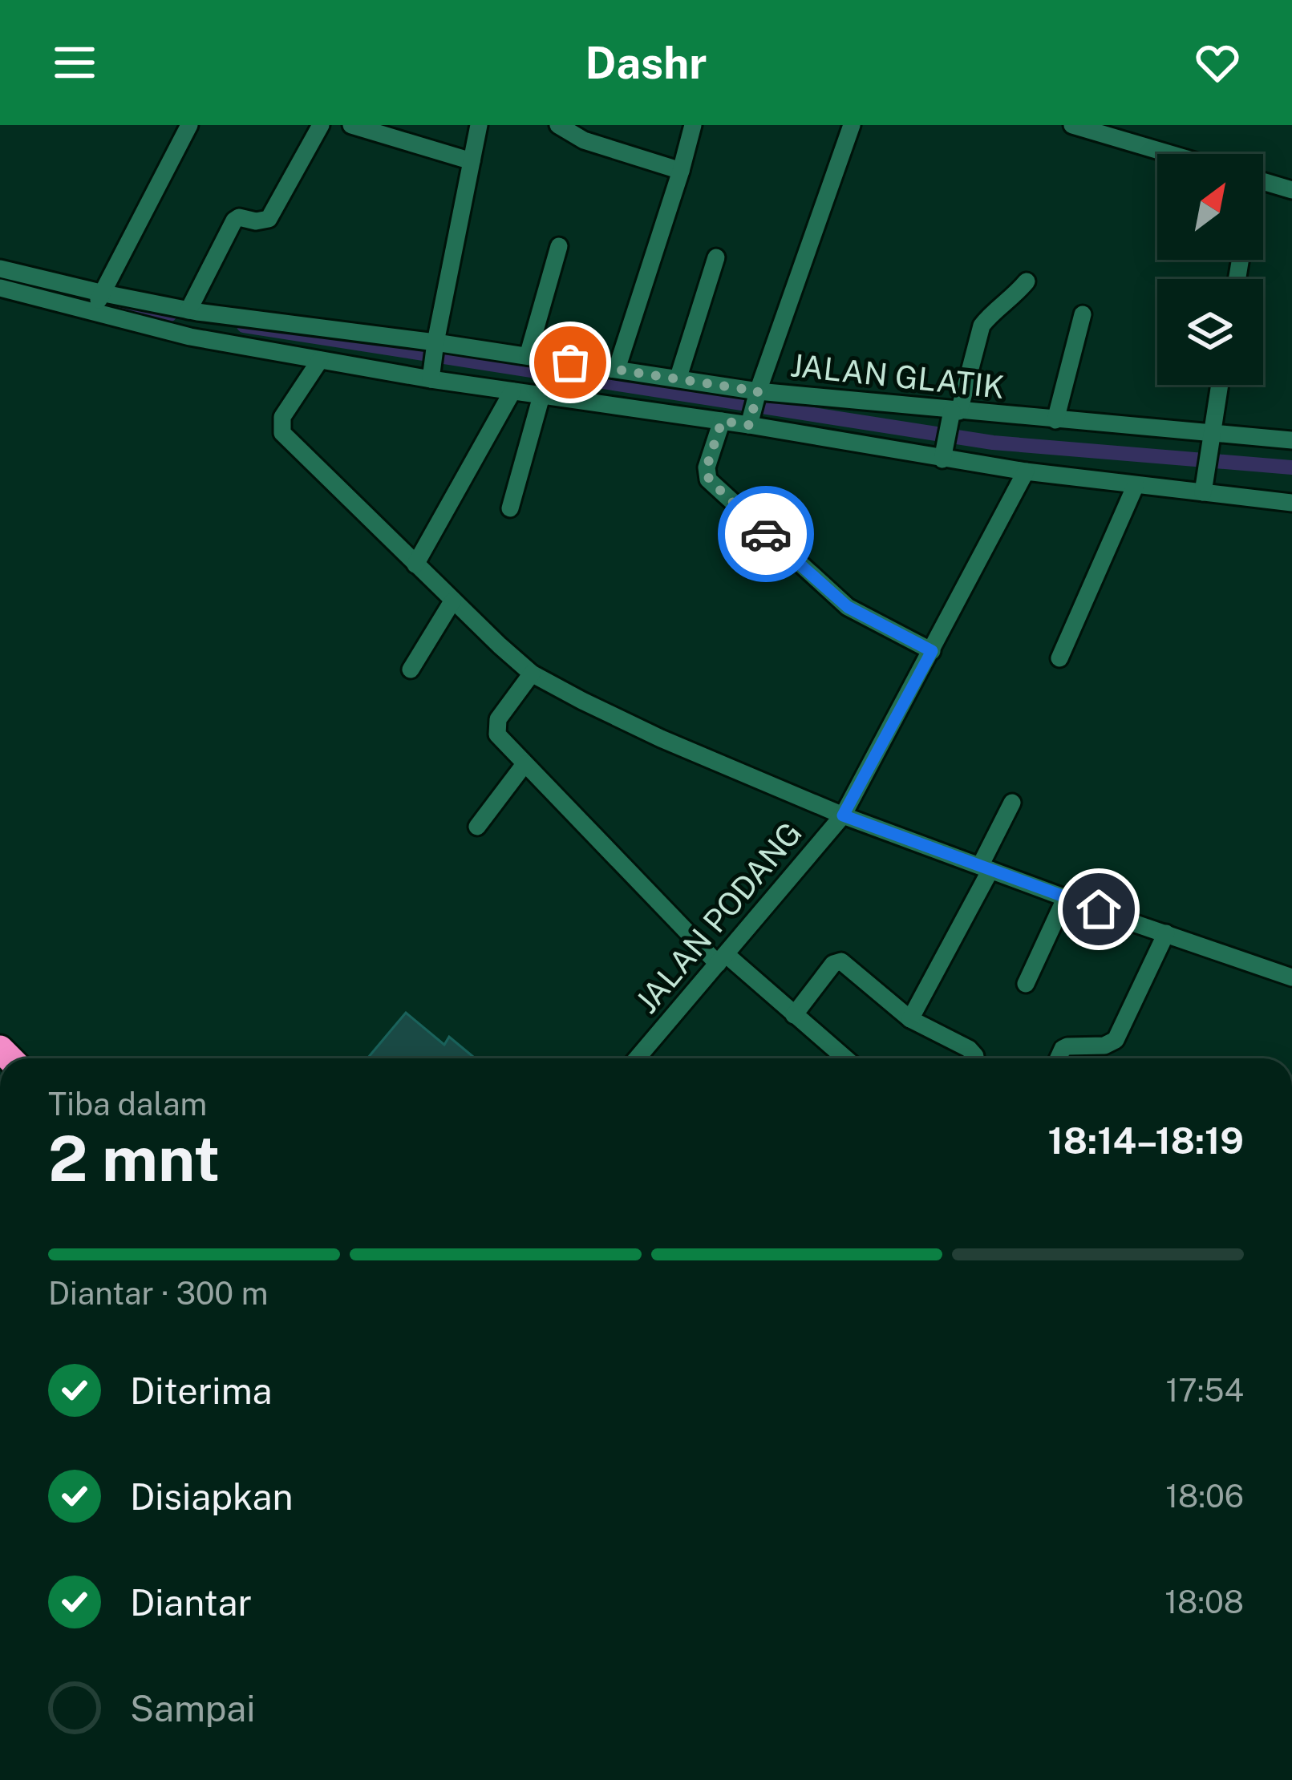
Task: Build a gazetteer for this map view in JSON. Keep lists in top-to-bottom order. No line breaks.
{"streets":{"street":["JALAN GLATIK","JALAN PODANG"]},"north":"top right","page":{"header":"Dashr","heading":["2 mnt","Tiba dalam","18:14–18:19"],"bar":"Diantar · 300 m","list":[["Diterima","17:54"],["Disiapkan","18:06"],["Diantar","18:08"],"Sampai"]}}
